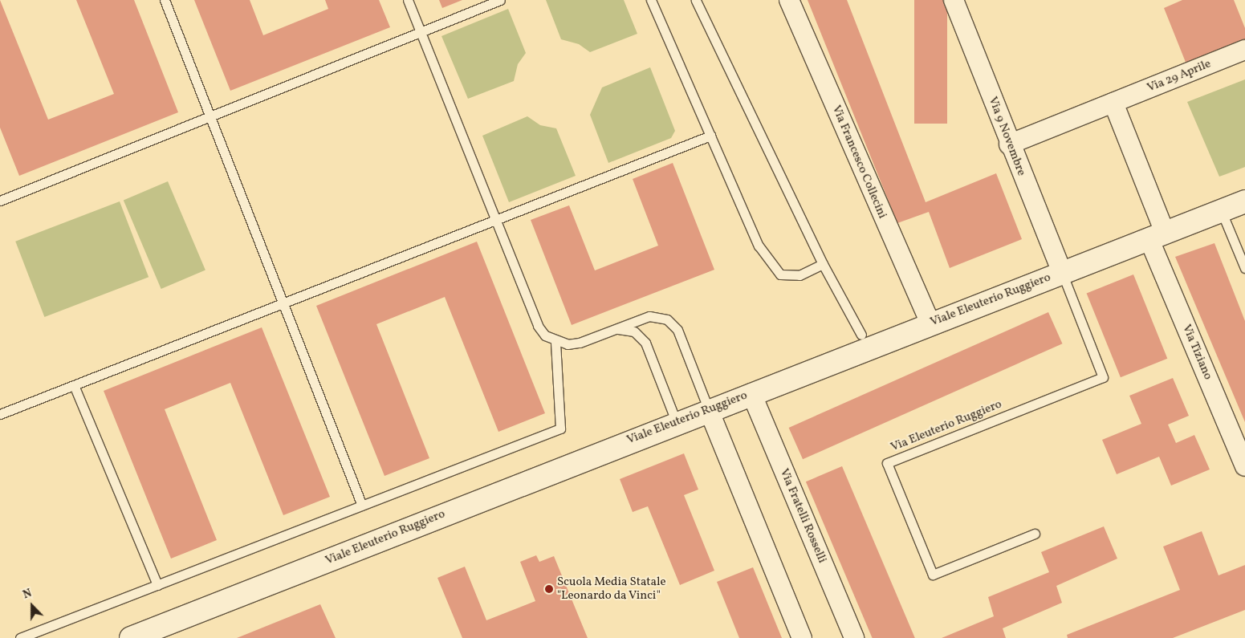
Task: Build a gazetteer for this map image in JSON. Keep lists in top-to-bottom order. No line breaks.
{"streets":{"street":["Via 29 Aprile","Via 9 Novembre","Via Francesco Collecini","Viale Eleuterio Ruggiero","Via Tiziano","Via Fratelli Rosselli"],"lane":["Via Eleuterio Ruggiero"]},"crossings":[["Via 29 Aprile","Via 9 Novembre"],["Via 9 Novembre","Viale Eleuterio Ruggiero"],["Via 9 Novembre","Via Eleuterio Ruggiero"],["Via Francesco Collecini","Viale Eleuterio Ruggiero"],["Viale Eleuterio Ruggiero","Via Tiziano"],["Viale Eleuterio Ruggiero","Via Eleuterio Ruggiero"],["Viale Eleuterio Ruggiero","Via Fratelli Rosselli"]],"places":["Scuola Media Statale \"Leonardo da Vinci\""],"north":"top"}
